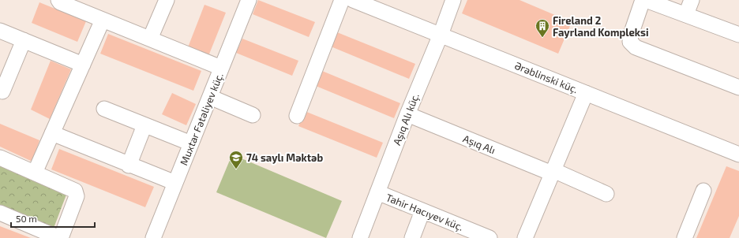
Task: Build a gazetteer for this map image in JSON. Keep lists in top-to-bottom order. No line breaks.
{"streets":{"street":["Ərəblinski küç.","Muxtar Fətəliyev küç.","Aşıq Alı küç.","Aşıq Alı","Tahir Hacıyev küç."]},"crossings":[["Ərəblinski küç.","Aşıq Alı küç."],["Aşıq Alı küç.","Aşıq Alı"],["Aşıq Alı küç.","Tahir Hacıyev küç."]],"places":{"building":["Fireland 2 Fayrland Kompleksi"],"school or university":["74 saylı Məktəb"]},"scale_bar":"50 m"}
